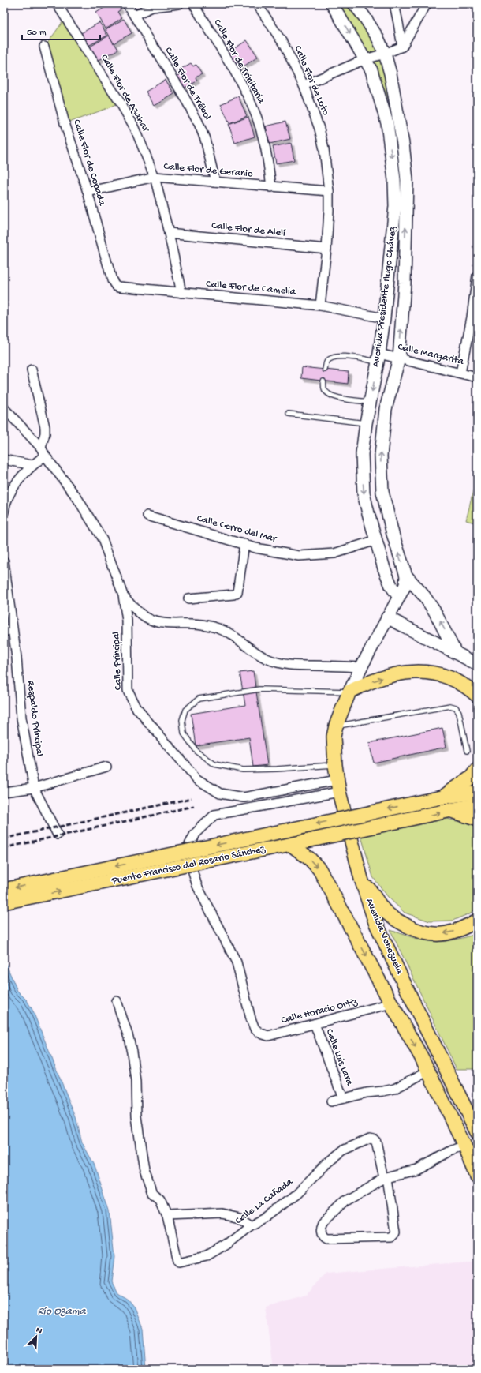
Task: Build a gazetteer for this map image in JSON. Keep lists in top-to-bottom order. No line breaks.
{"streets":{"main road":["Avenida Presidente Hugo Chávez","Puente Francisco del Rosario Sánchez","Avenida Venezuela"],"street":["Calle Flor de Trinitaria","Calle Flor de Loto","Calle Flor de Trébol","Calle Flor de Azahar","Calle Flor de Copada","Calle Flor de Geranio","Calle Flor de Alelí","Calle Flor de Camelia","Calle Margarita","Calle Cerro del Mar","Calle Principal","Respaldo Principal","Calle Horacio Ortiz","Calle Luis Lara","Calle La Cañada"]},"crossings":[["Calle Flor de Trinitaria","Calle Flor de Geranio"],["Calle Flor de Loto","Calle Flor de Geranio"],["Calle Flor de Loto","Calle Flor de Alelí"],["Calle Flor de Loto","Calle Flor de Camelia"],["Calle Flor de Trébol","Calle Flor de Geranio"],["Calle Flor de Azahar","Calle Flor de Geranio"],["Calle Flor de Azahar","Calle Flor de Alelí"],["Calle Flor de Azahar","Calle Flor de Camelia"],["Calle Flor de Copada","Calle Flor de Geranio"],["Calle Flor de Copada","Calle Flor de Camelia"],["Calle Flor de Camelia","Avenida Presidente Hugo Chávez"],["Avenida Presidente Hugo Chávez","Calle Margarita"],["Avenida Presidente Hugo Chávez","Calle Cerro del Mar"],["Calle Principal","Avenida Venezuela"],["Calle Principal","Calle Horacio Ortiz"],["Avenida Venezuela","Calle Horacio Ortiz"],["Calle Horacio Ortiz","Calle Luis Lara"]],"water":["Río Ozama"],"scale_bar":"50 m","north":"top right"}
